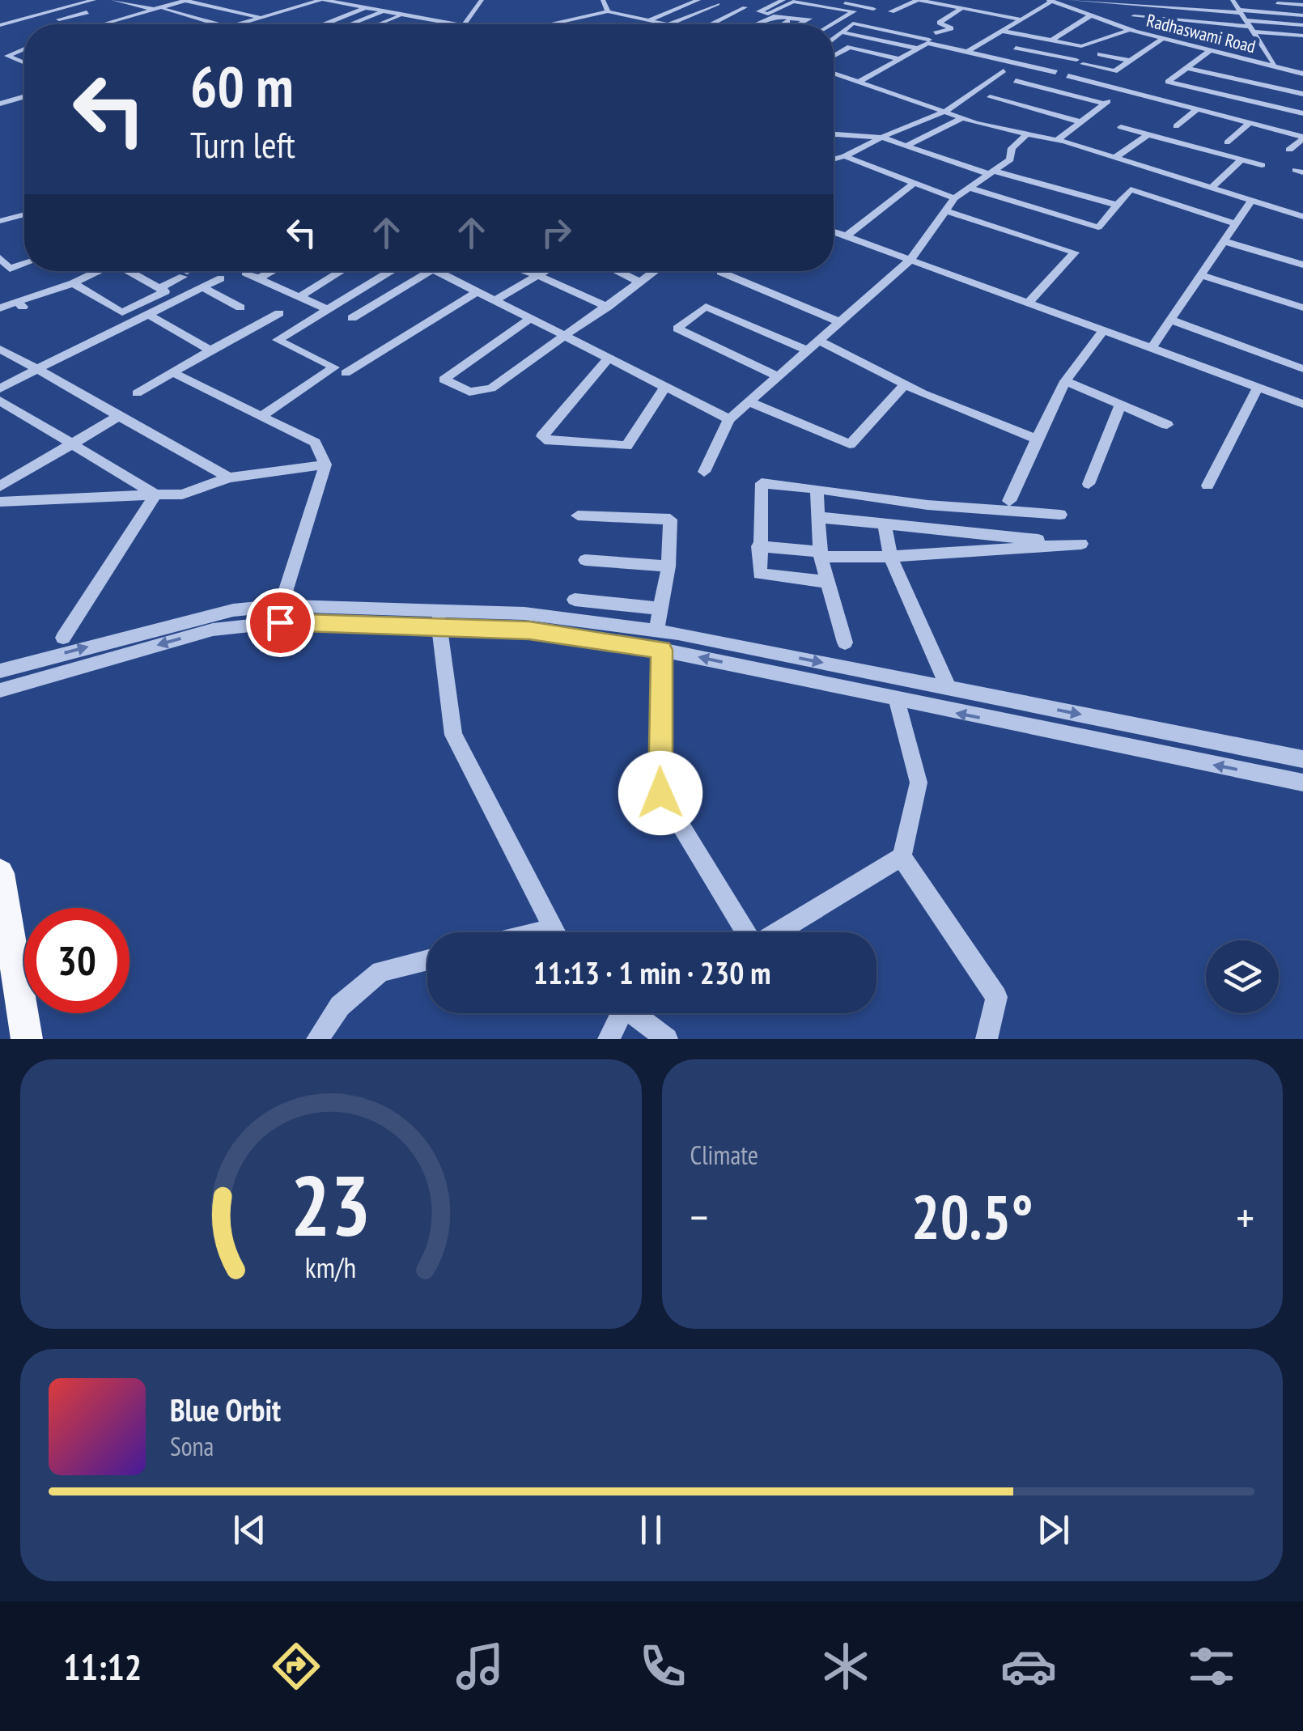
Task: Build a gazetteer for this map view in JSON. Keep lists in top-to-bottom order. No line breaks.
{"streets":{"street":["Radhaswami Road"]},"page":{"turn":["60 m","Turn left"],"limit":"30","trip":"11:13 · 1 min · 230 m","tile":"Climate","heat":["−","20.5°","+"],"song":["Blue Orbit","Sona"],"tabs":"11:12","gauge":["23","km/h"]}}
